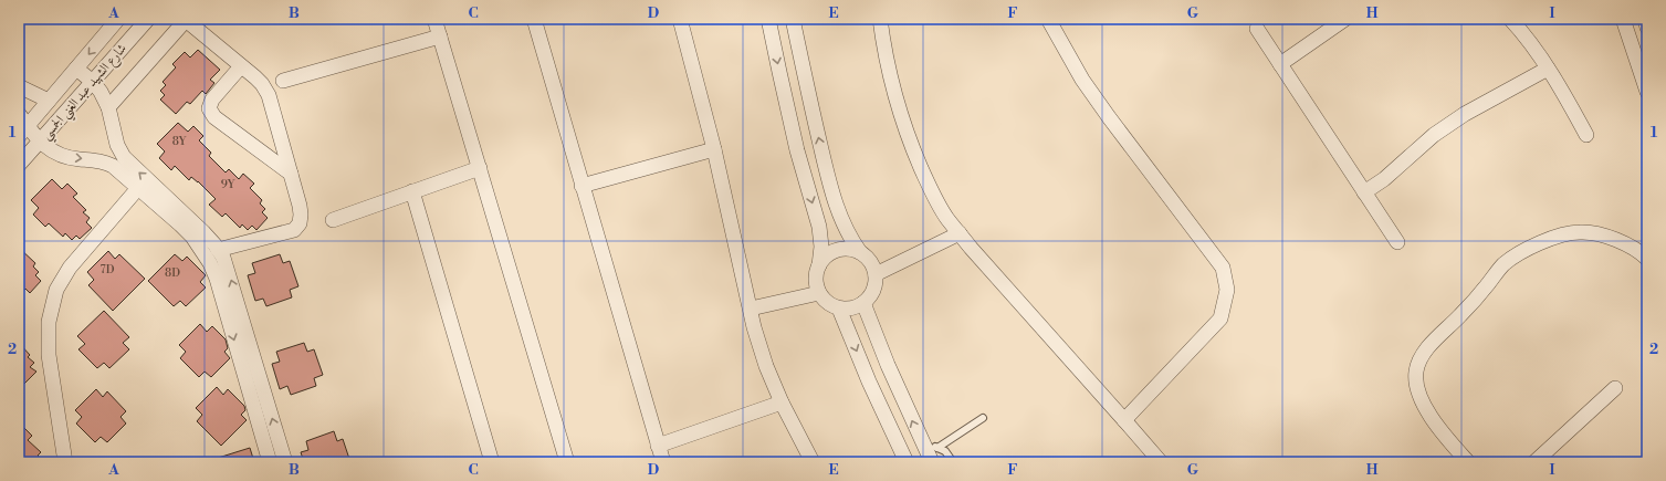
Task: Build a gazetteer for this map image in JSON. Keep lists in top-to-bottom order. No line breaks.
{"streets":{"street":["شارع الشهيد عبد الغني الجمسي"]},"house_numbers":["8Y","9Y","7D","8D"],"grid":{"columns":["A","B","C","D","E","F","G","H","I"],"rows":["1","2"]}}
